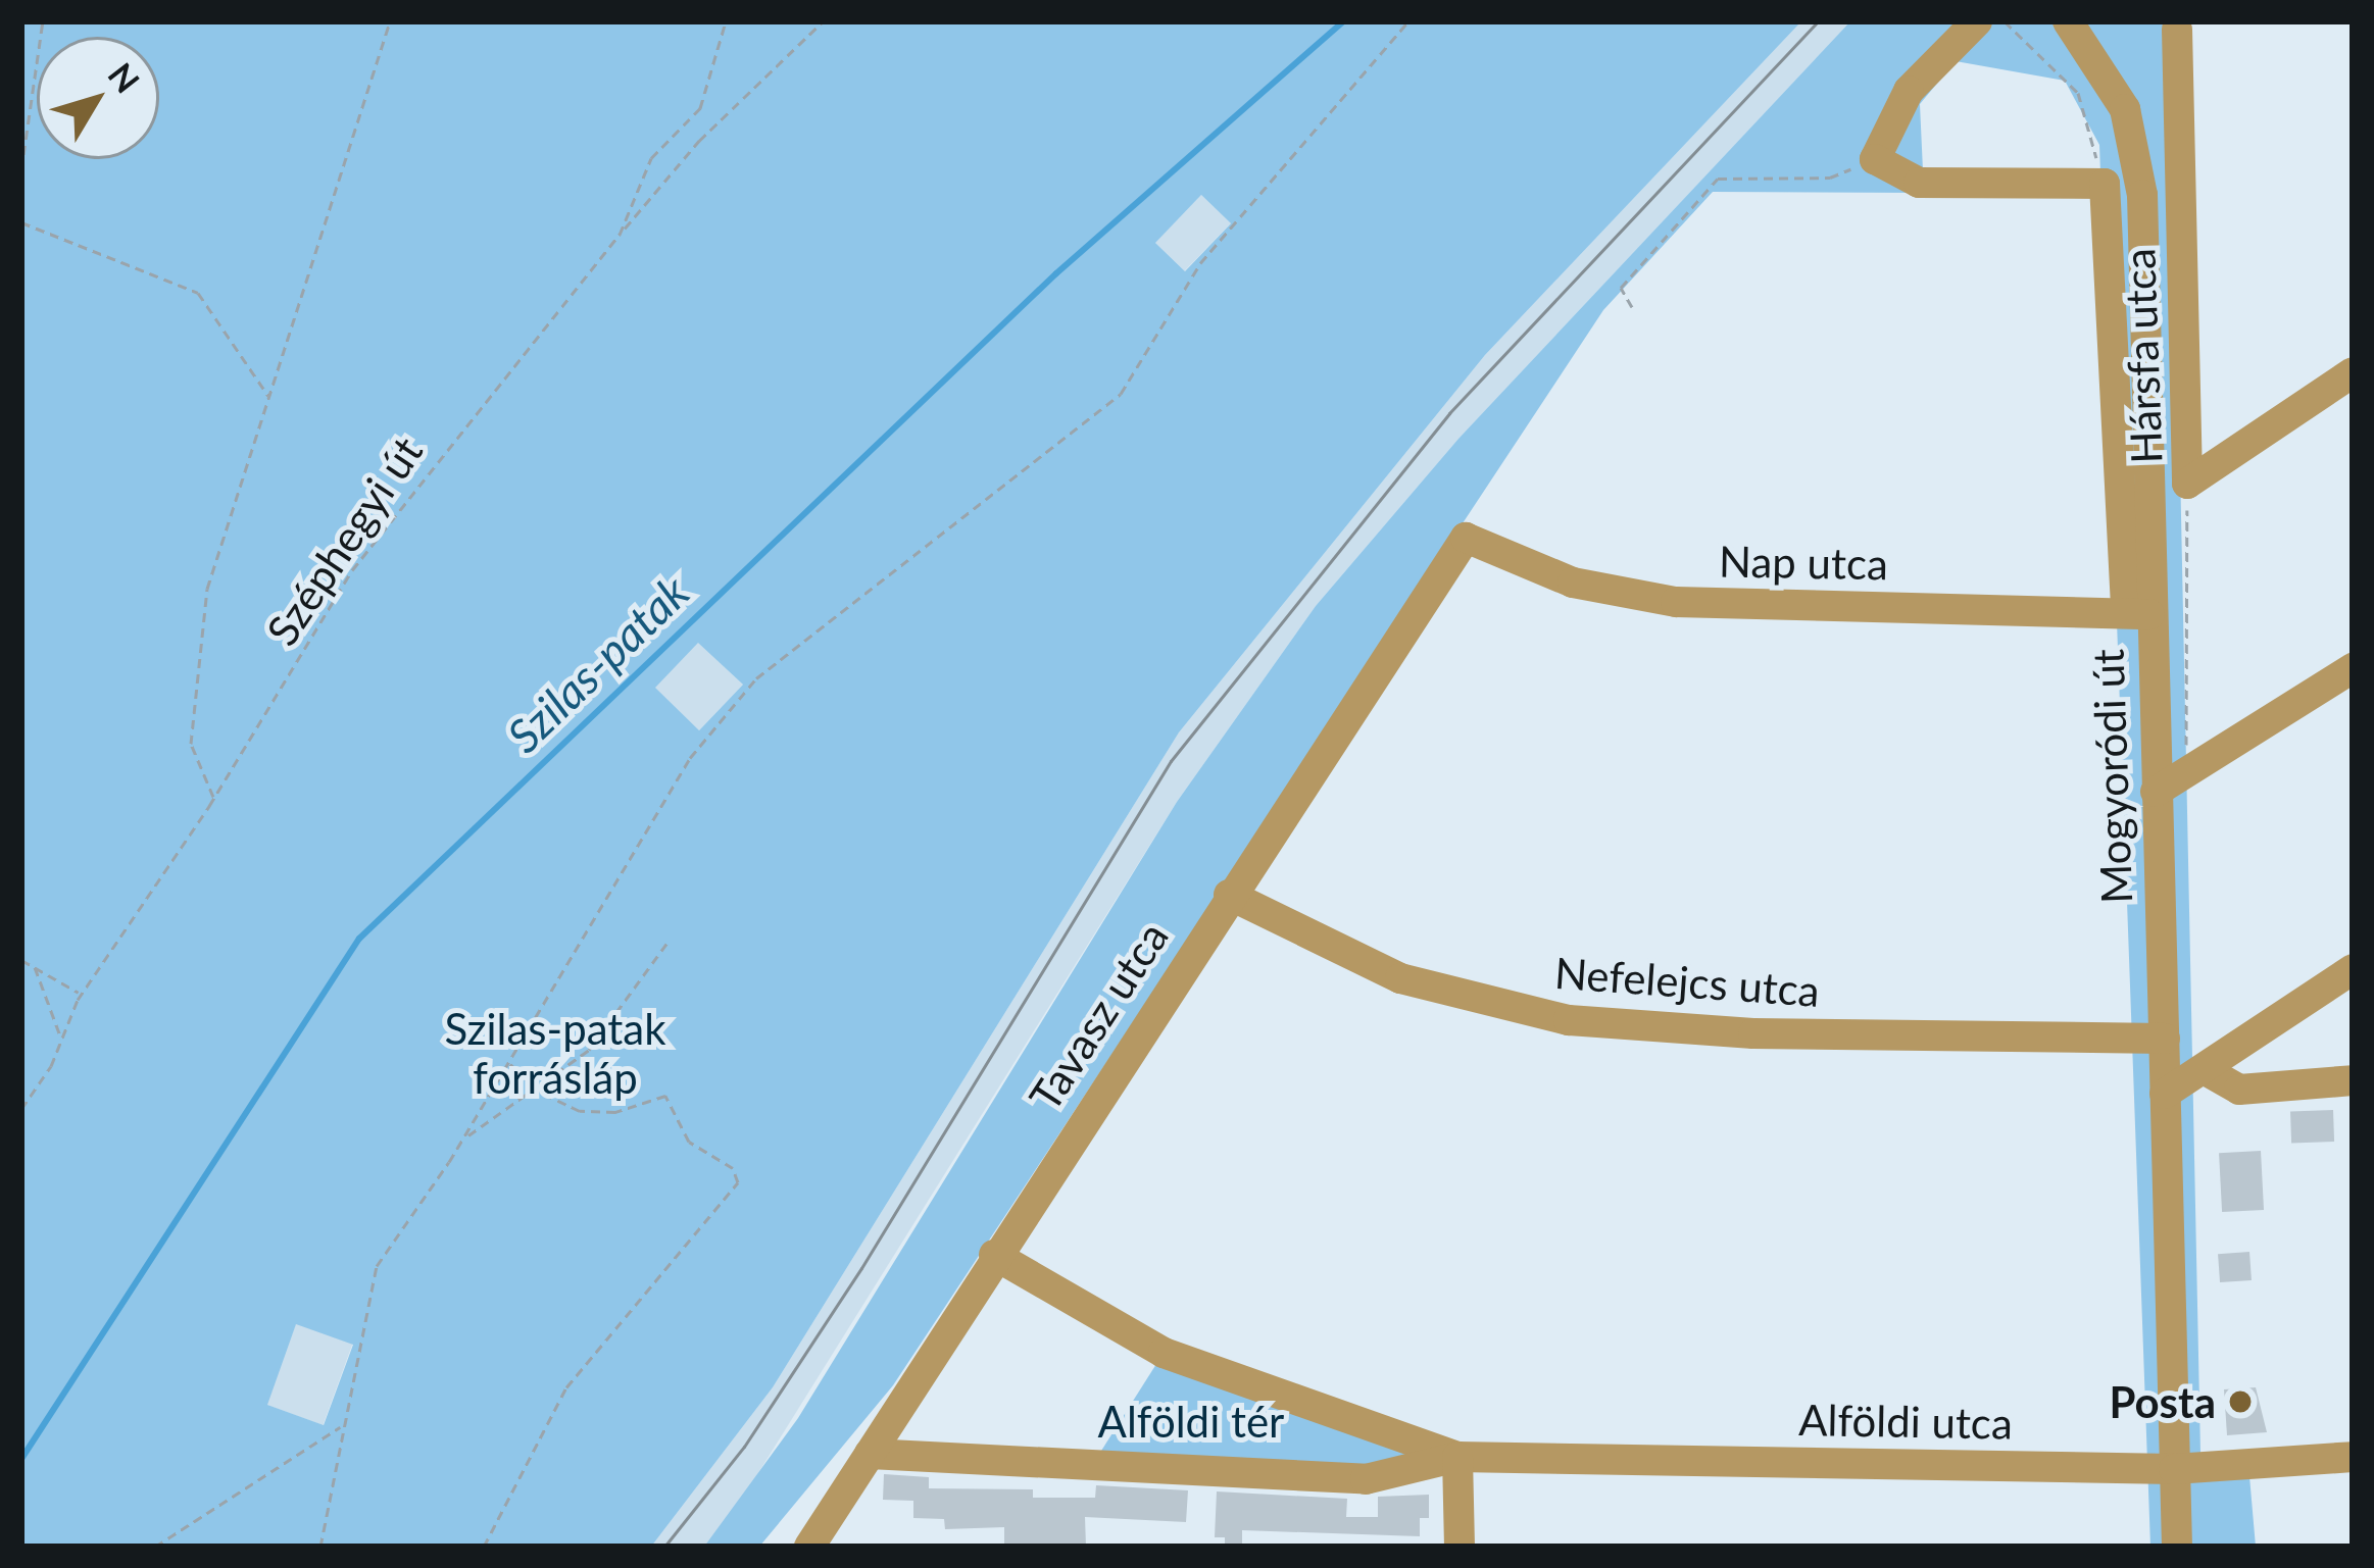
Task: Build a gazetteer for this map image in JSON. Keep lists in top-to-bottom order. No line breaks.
{"streets":{"street":["Hársfa utca","Nap utca","Mogyoródi út","Nefelejcs utca","Tavasz utca","Alföldi utca"],"path":["Széphegyi út"]},"crossings":[["Nap utca","Mogyoródi út"],["Nap utca","Tavasz utca"],["Mogyoródi út","Nefelejcs utca"],["Mogyoródi út","Alföldi utca"],["Nefelejcs utca","Tavasz utca"],["Tavasz utca","Alföldi utca"]],"water":["Szilas-patak"],"parks":["Szilas-patak forrásláp","Alföldi tér"],"places":["Posta"],"north":"top right"}
